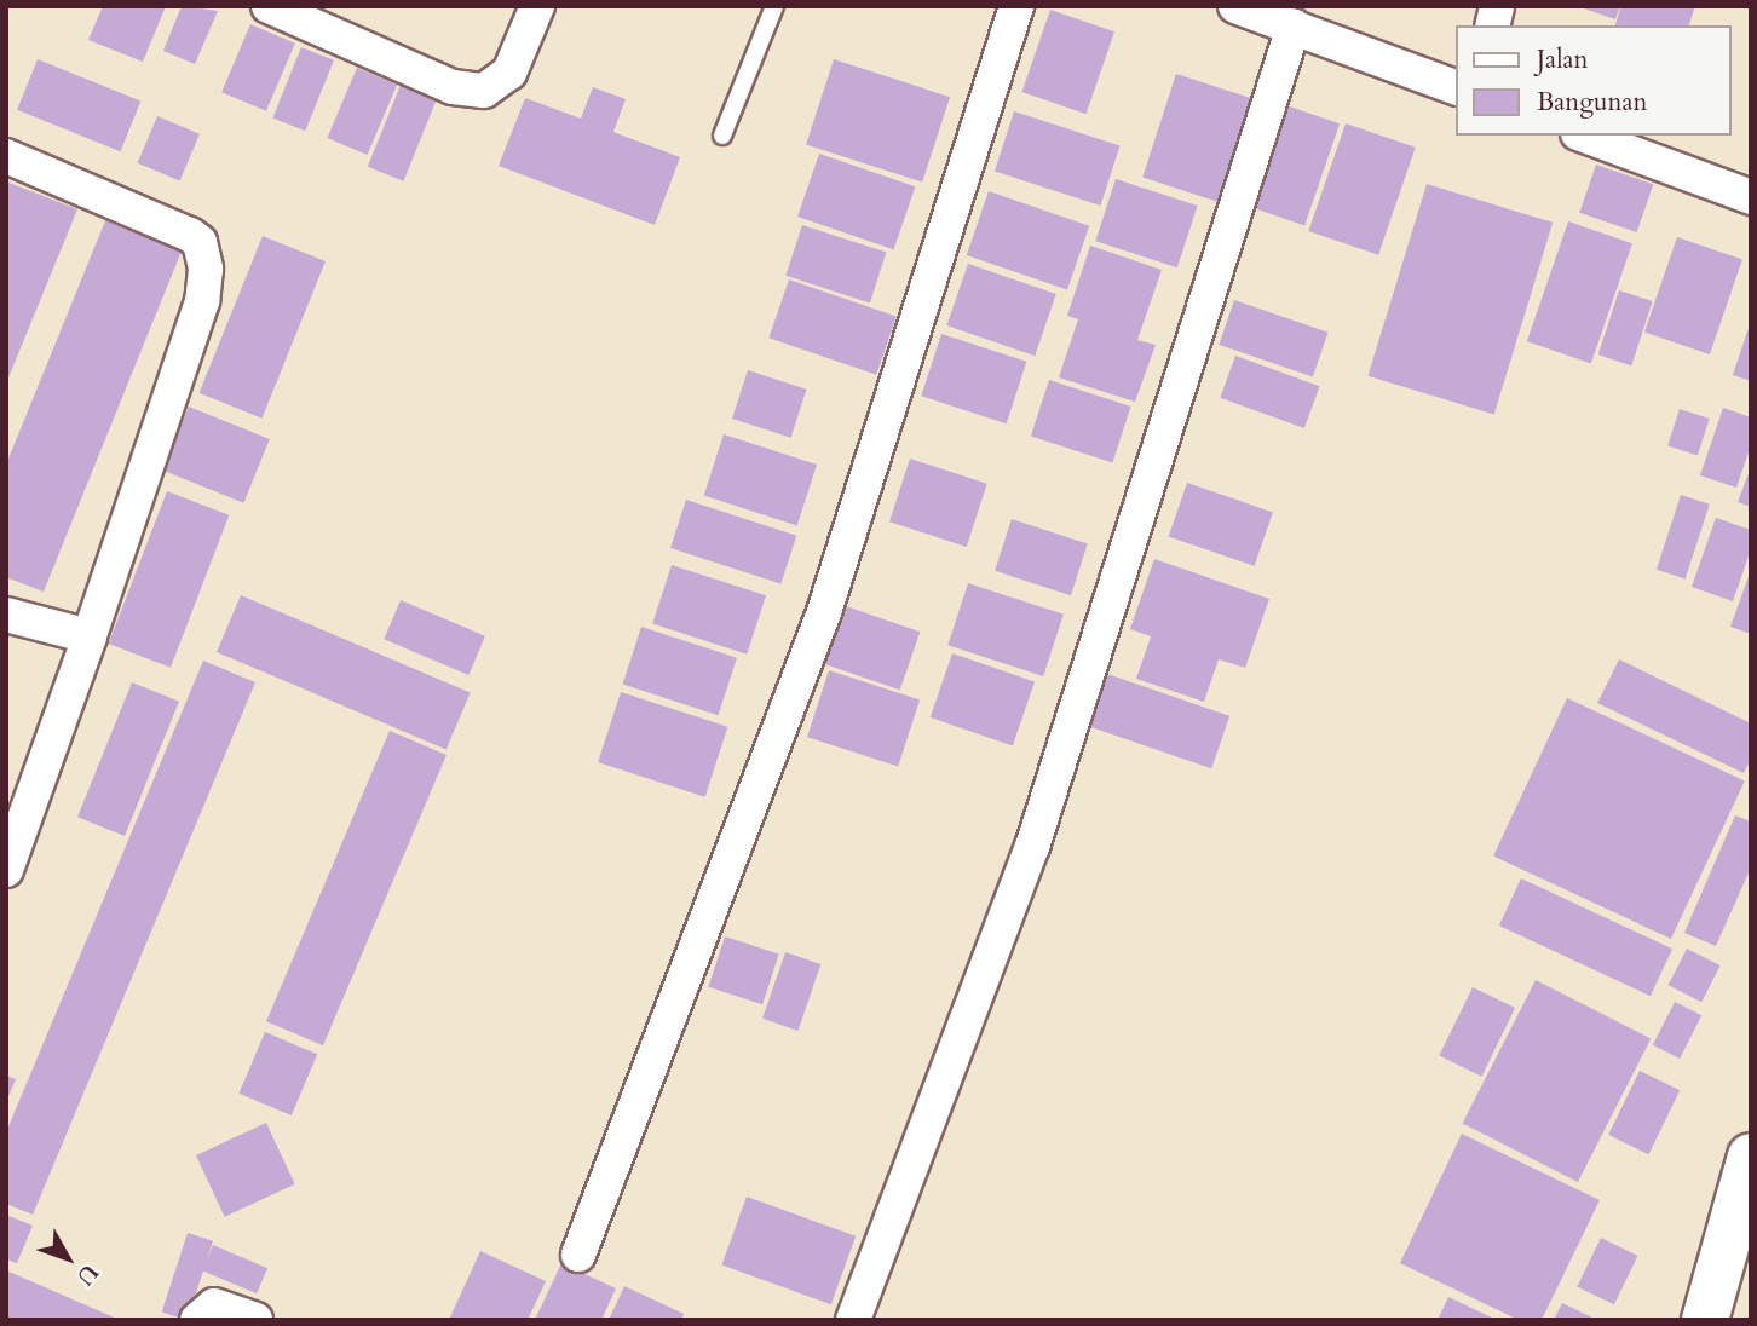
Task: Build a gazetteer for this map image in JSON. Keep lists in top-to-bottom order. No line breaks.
{"legend":["Jalan","Bangunan"],"north":"bottom right"}
